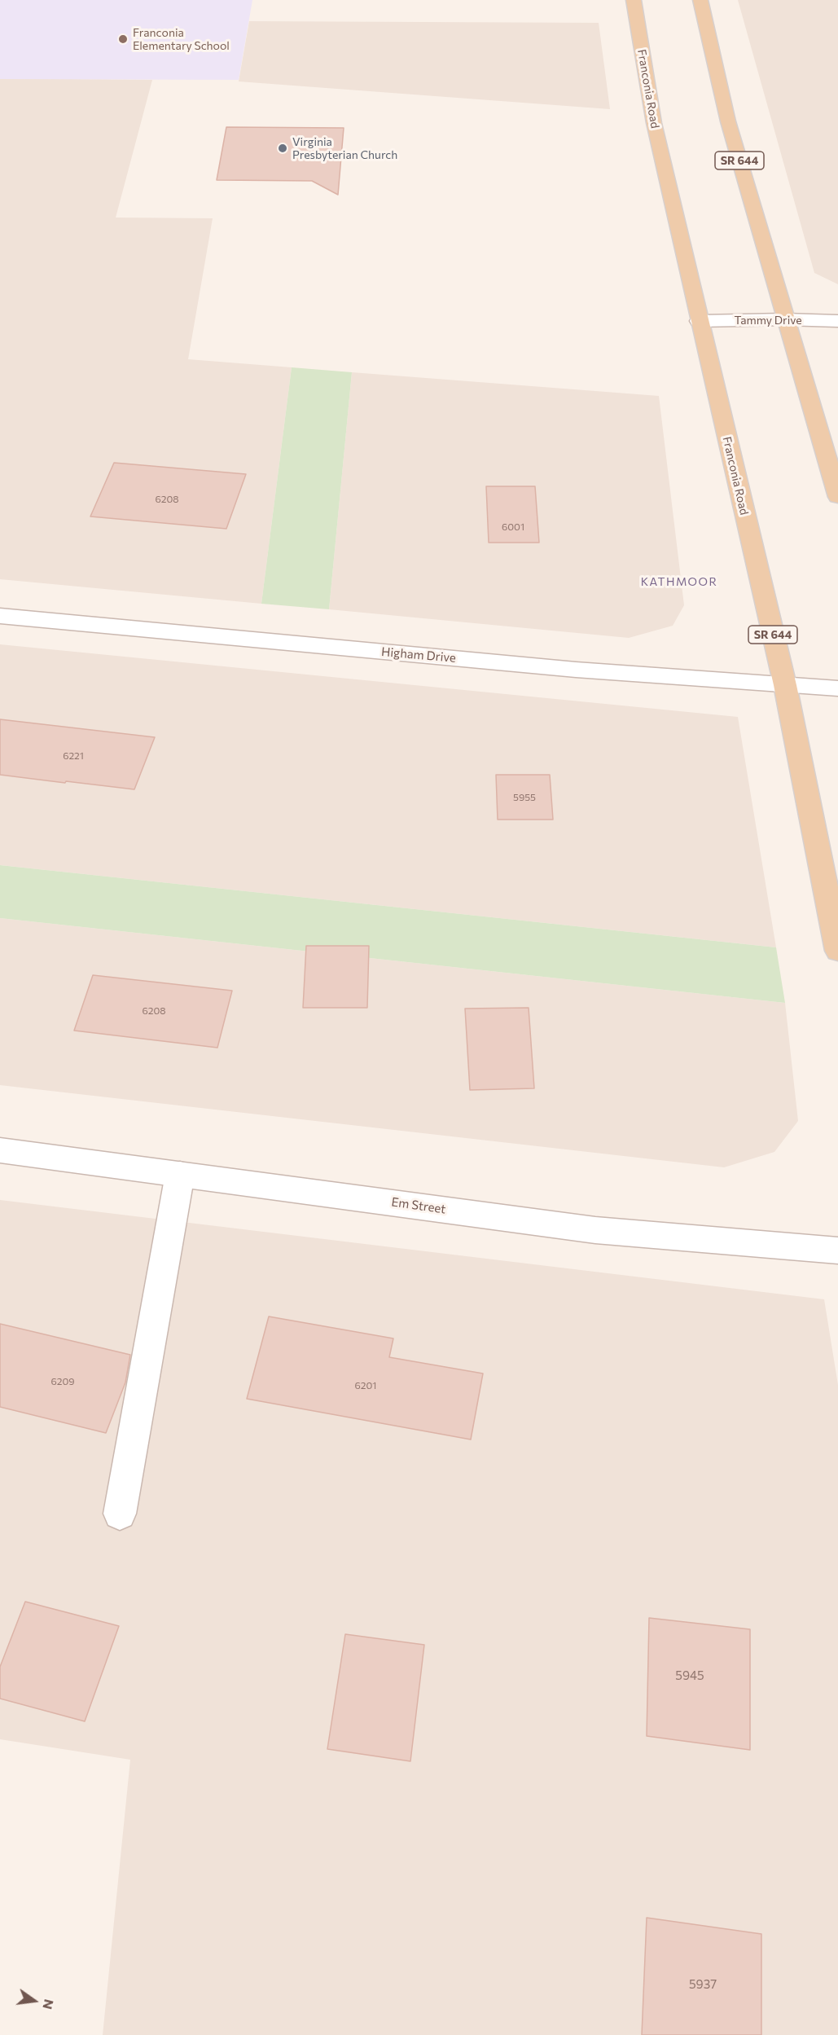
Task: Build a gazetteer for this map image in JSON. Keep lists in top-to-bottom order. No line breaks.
{"streets":{"main road":["Franconia Road","SR 644"],"street":["Tammy Drive","Higham Drive","Em Street"]},"crossings":[["Franconia Road","Tammy Drive"],["Franconia Road","Higham Drive"],["SR 644","Tammy Drive"]],"districts":["KATHMOOR"],"places":["Franconia Elementary School","Virginia Presbyterian Church"],"house_numbers":["6208","6001","6221","5955","6208","6209","6201","5945","5937"],"north":"right"}
